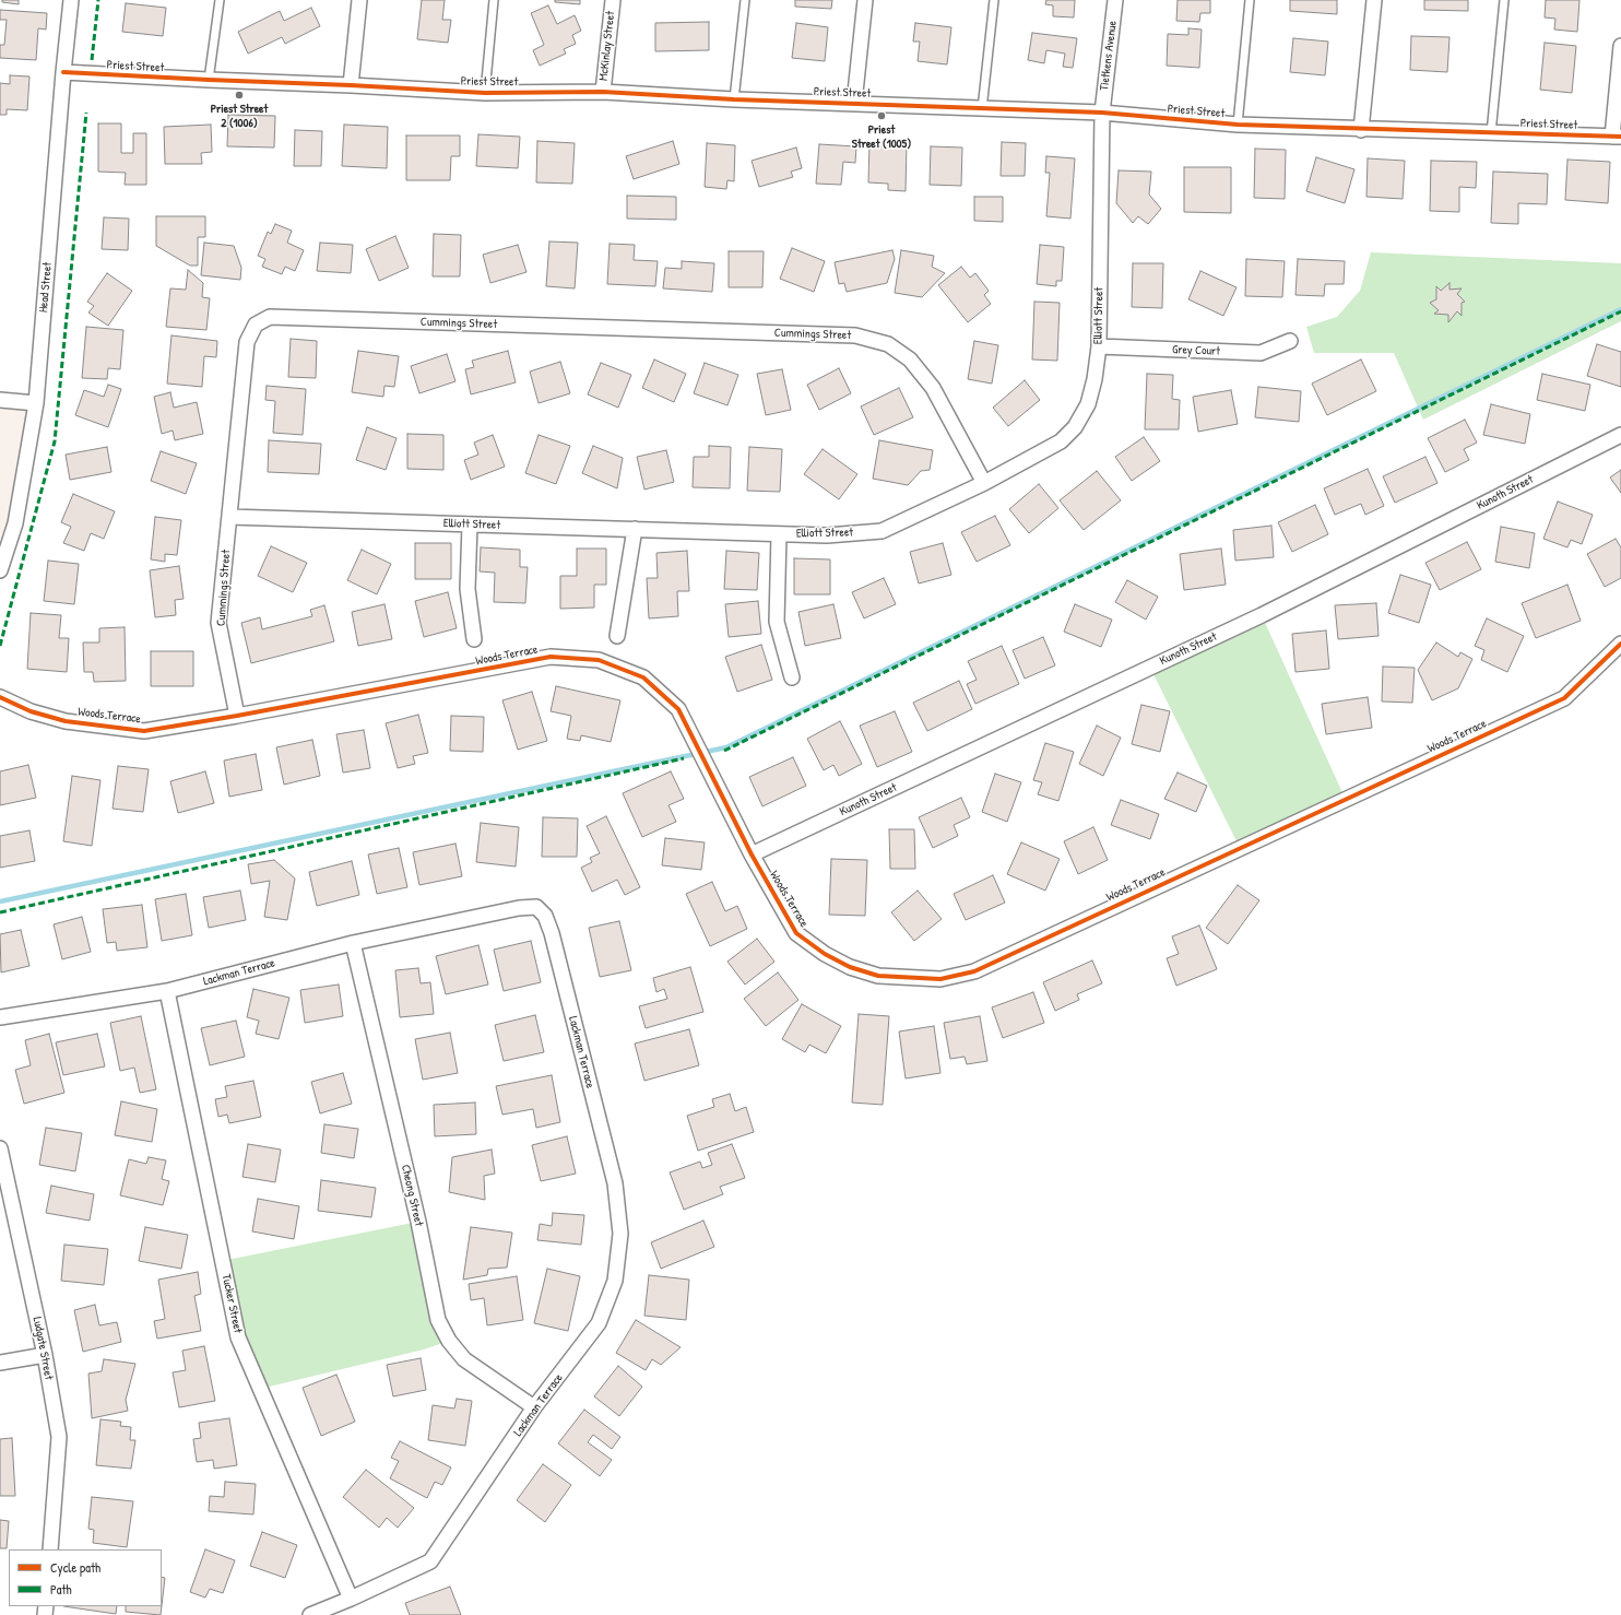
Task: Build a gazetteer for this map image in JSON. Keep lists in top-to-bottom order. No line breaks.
{"streets":{"street":["McKinlay Street","Tietkens Avenue","Priest Street","Head Street","Elliott Street","Cummings Street","Grey Court","Kunoth Street","Woods Terrace","Lackman Terrace","Cheong Street","Tucker Street","Ludgate Street"]},"crossings":[["McKinlay Street","Priest Street"],["Tietkens Avenue","Priest Street"],["Tietkens Avenue","Elliott Street"],["Priest Street","Head Street"],["Priest Street","Elliott Street"],["Elliott Street","Cummings Street"],["Elliott Street","Grey Court"],["Cummings Street","Woods Terrace"],["Kunoth Street","Woods Terrace"],["Lackman Terrace","Cheong Street"],["Lackman Terrace","Tucker Street"]],"places":["Priest Street 2 (1006)","Priest Street (1005)"],"legend":["Cycle path","Path"]}
